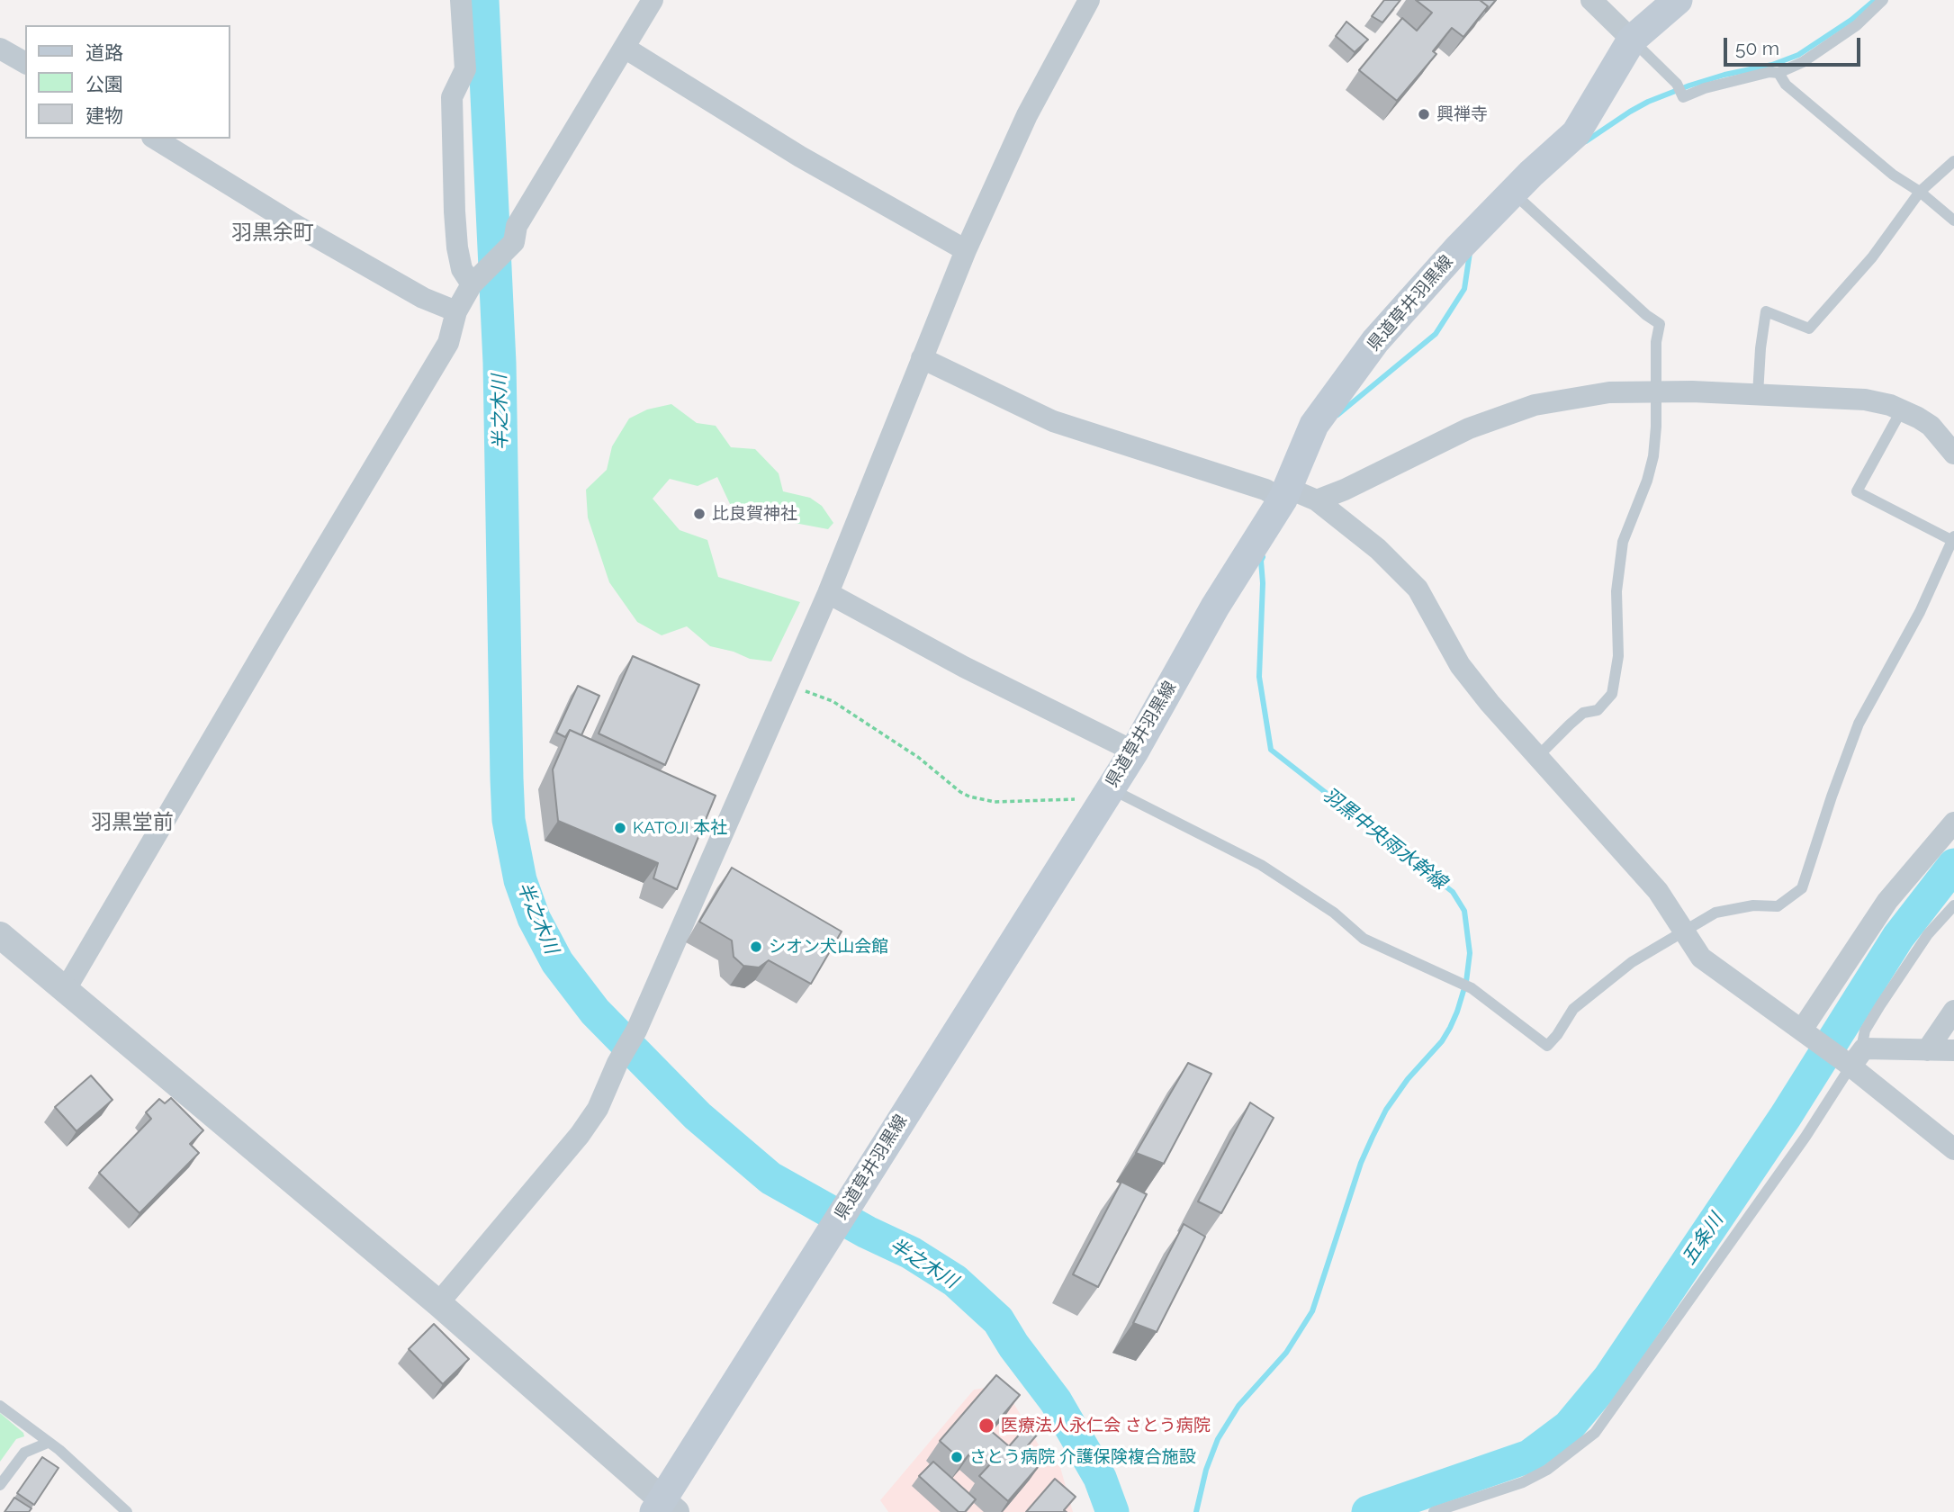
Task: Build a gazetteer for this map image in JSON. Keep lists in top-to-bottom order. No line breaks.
{"streets":{"main road":["県道草井羽黒線"]},"districts":["羽黒余町","羽黒堂前"],"water":["半之木川","羽黒中央雨水幹線","五条川"],"places":["興禅寺","比良賀神社","KATOJI 本社","シオン犬山会館","医療法人永仁会 さとう病院","さとう病院 介護保険複合施設"],"legend":["道路","公園","建物"],"scale_bar":"50 m"}
